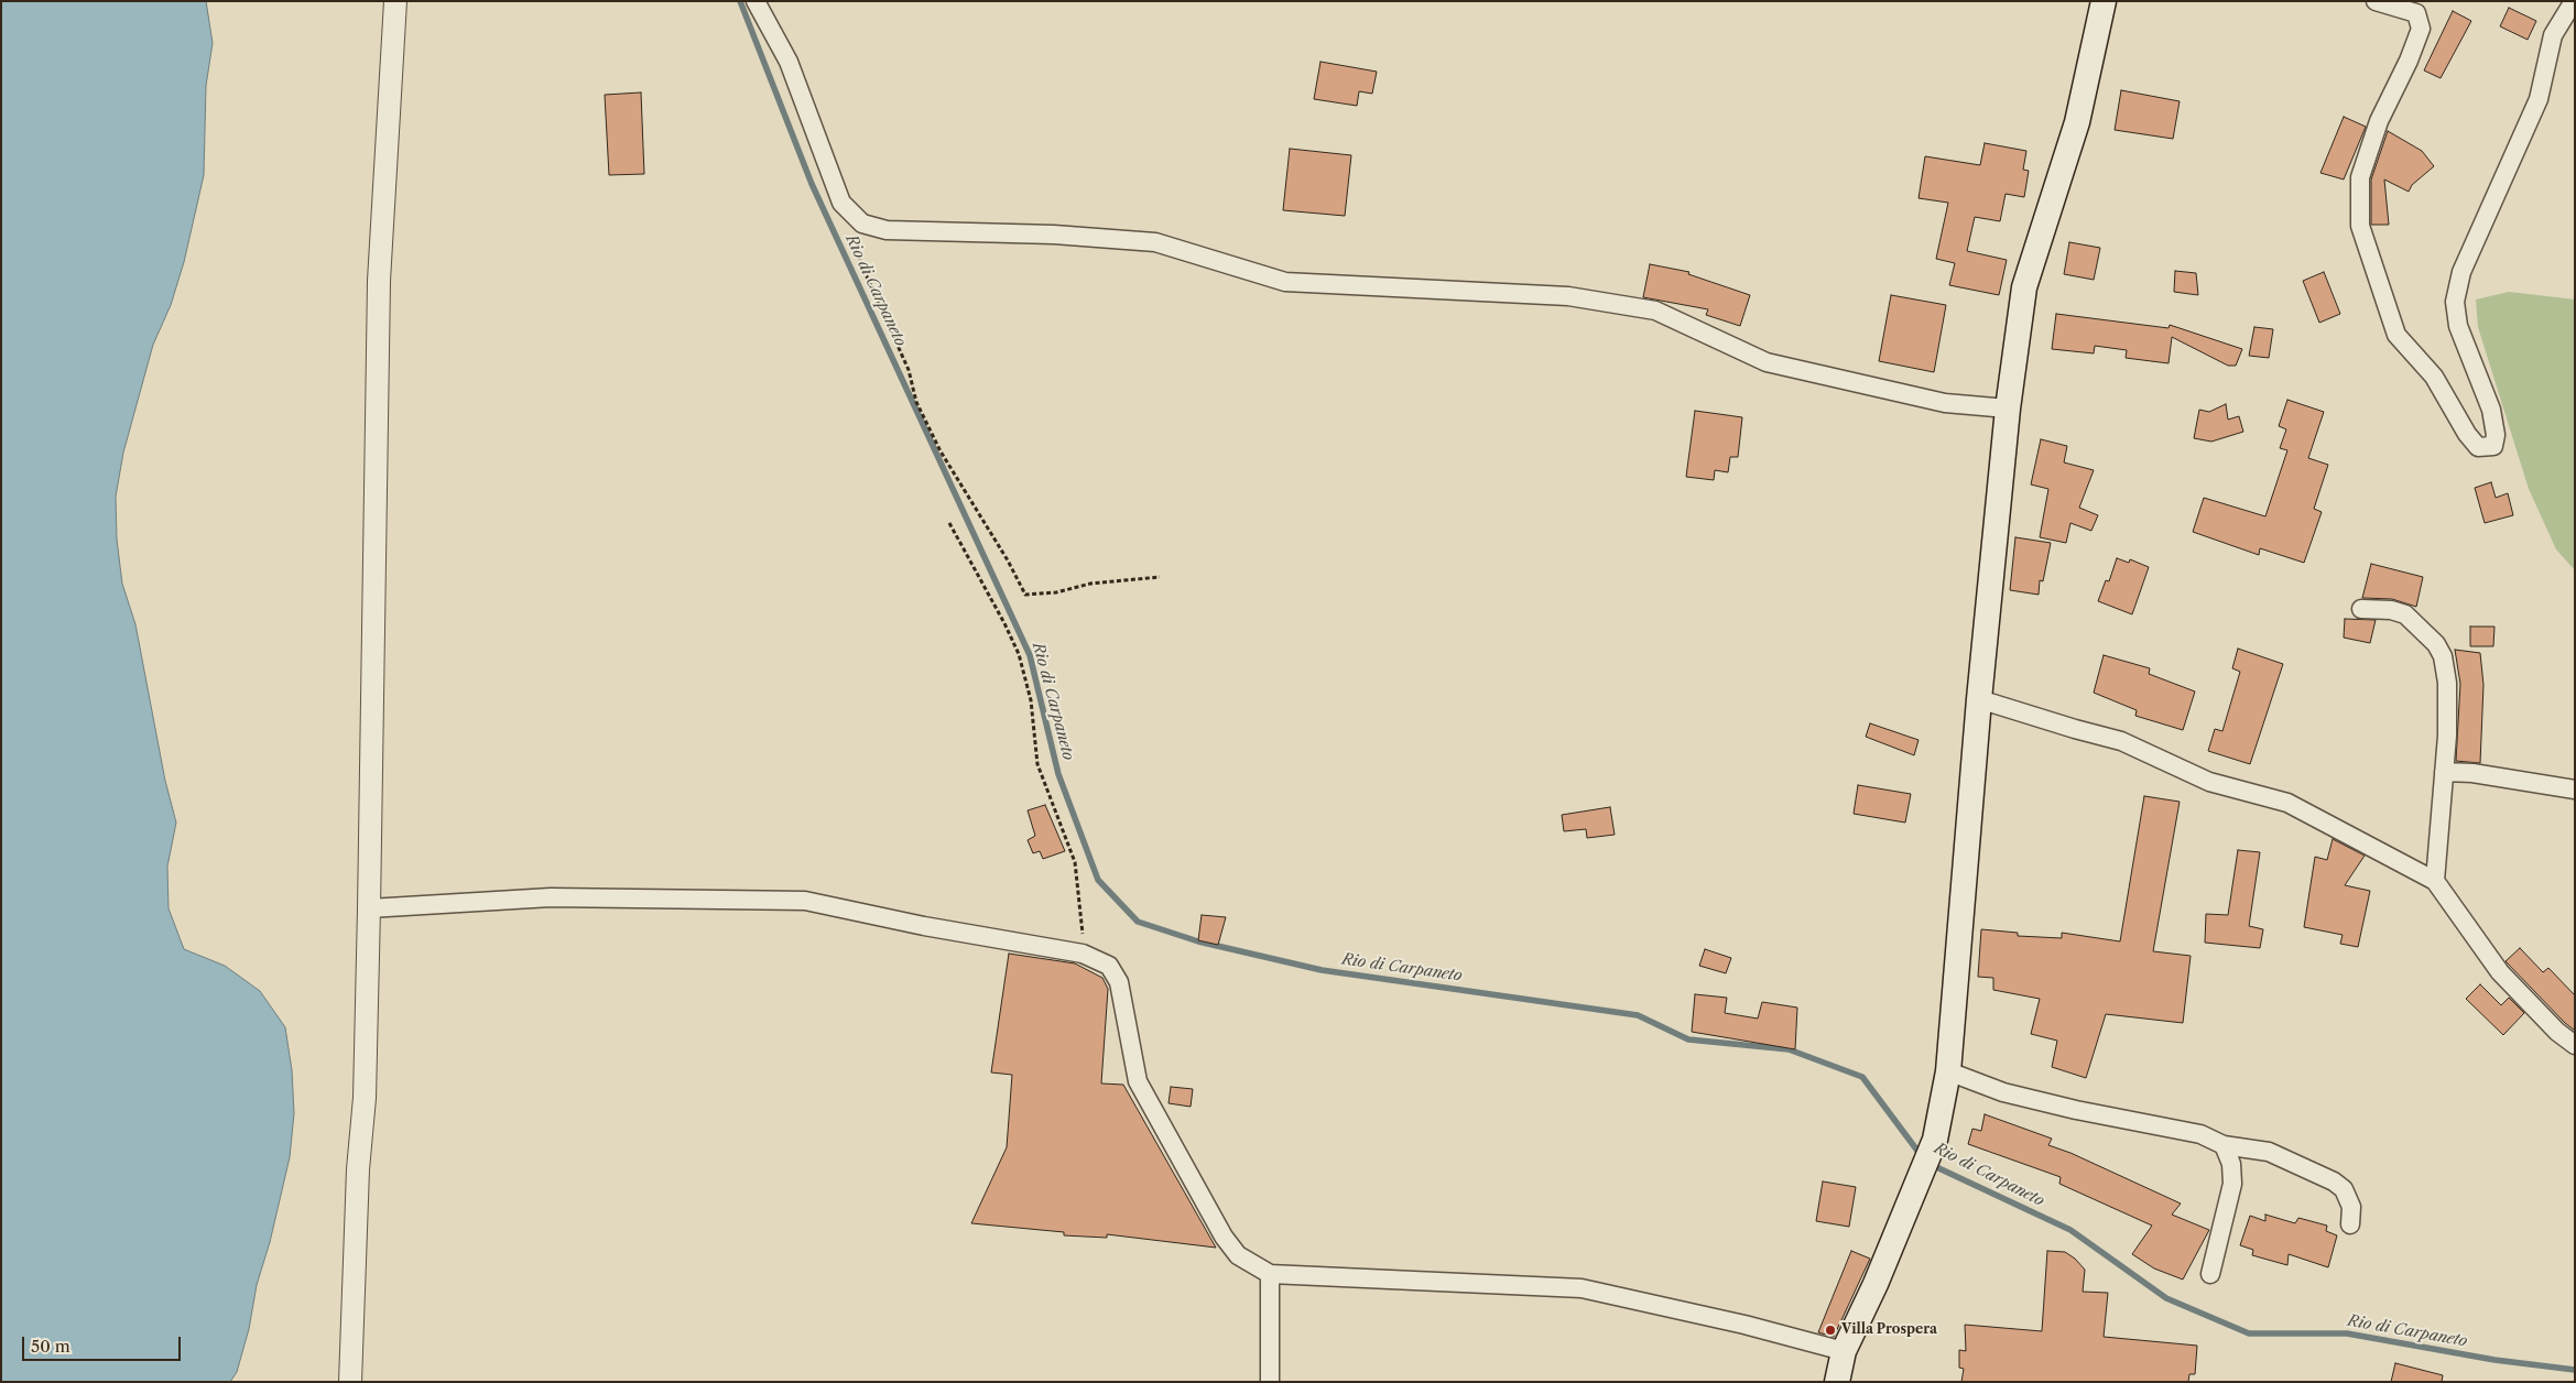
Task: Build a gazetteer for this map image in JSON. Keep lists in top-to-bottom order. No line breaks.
{"water":["Rio di Carpaneto"],"places":["Villa Prospera"],"scale_bar":"50 m"}
